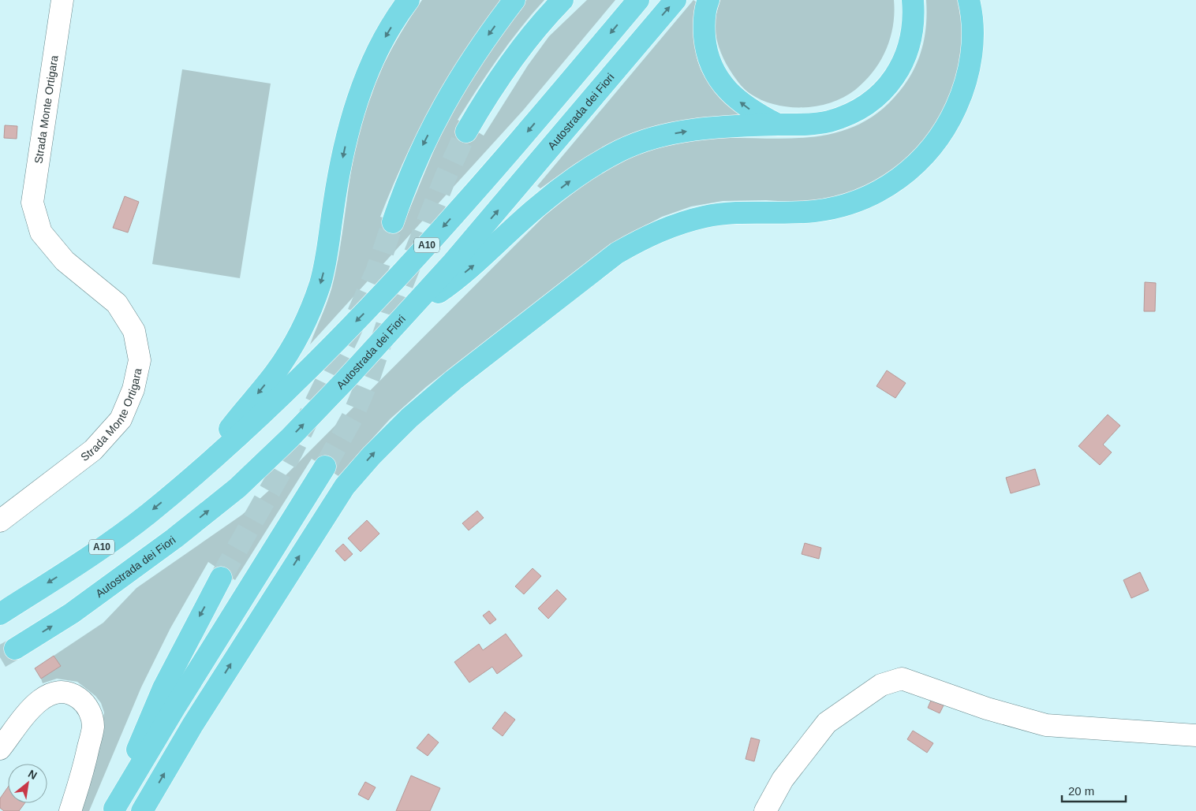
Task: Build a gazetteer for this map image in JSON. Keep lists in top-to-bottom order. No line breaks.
{"streets":{"highway":["Autostrada dei Fiori","A10"],"main road":["Strada Monte Ortigara"]},"scale_bar":"20 m","north":"top right"}
